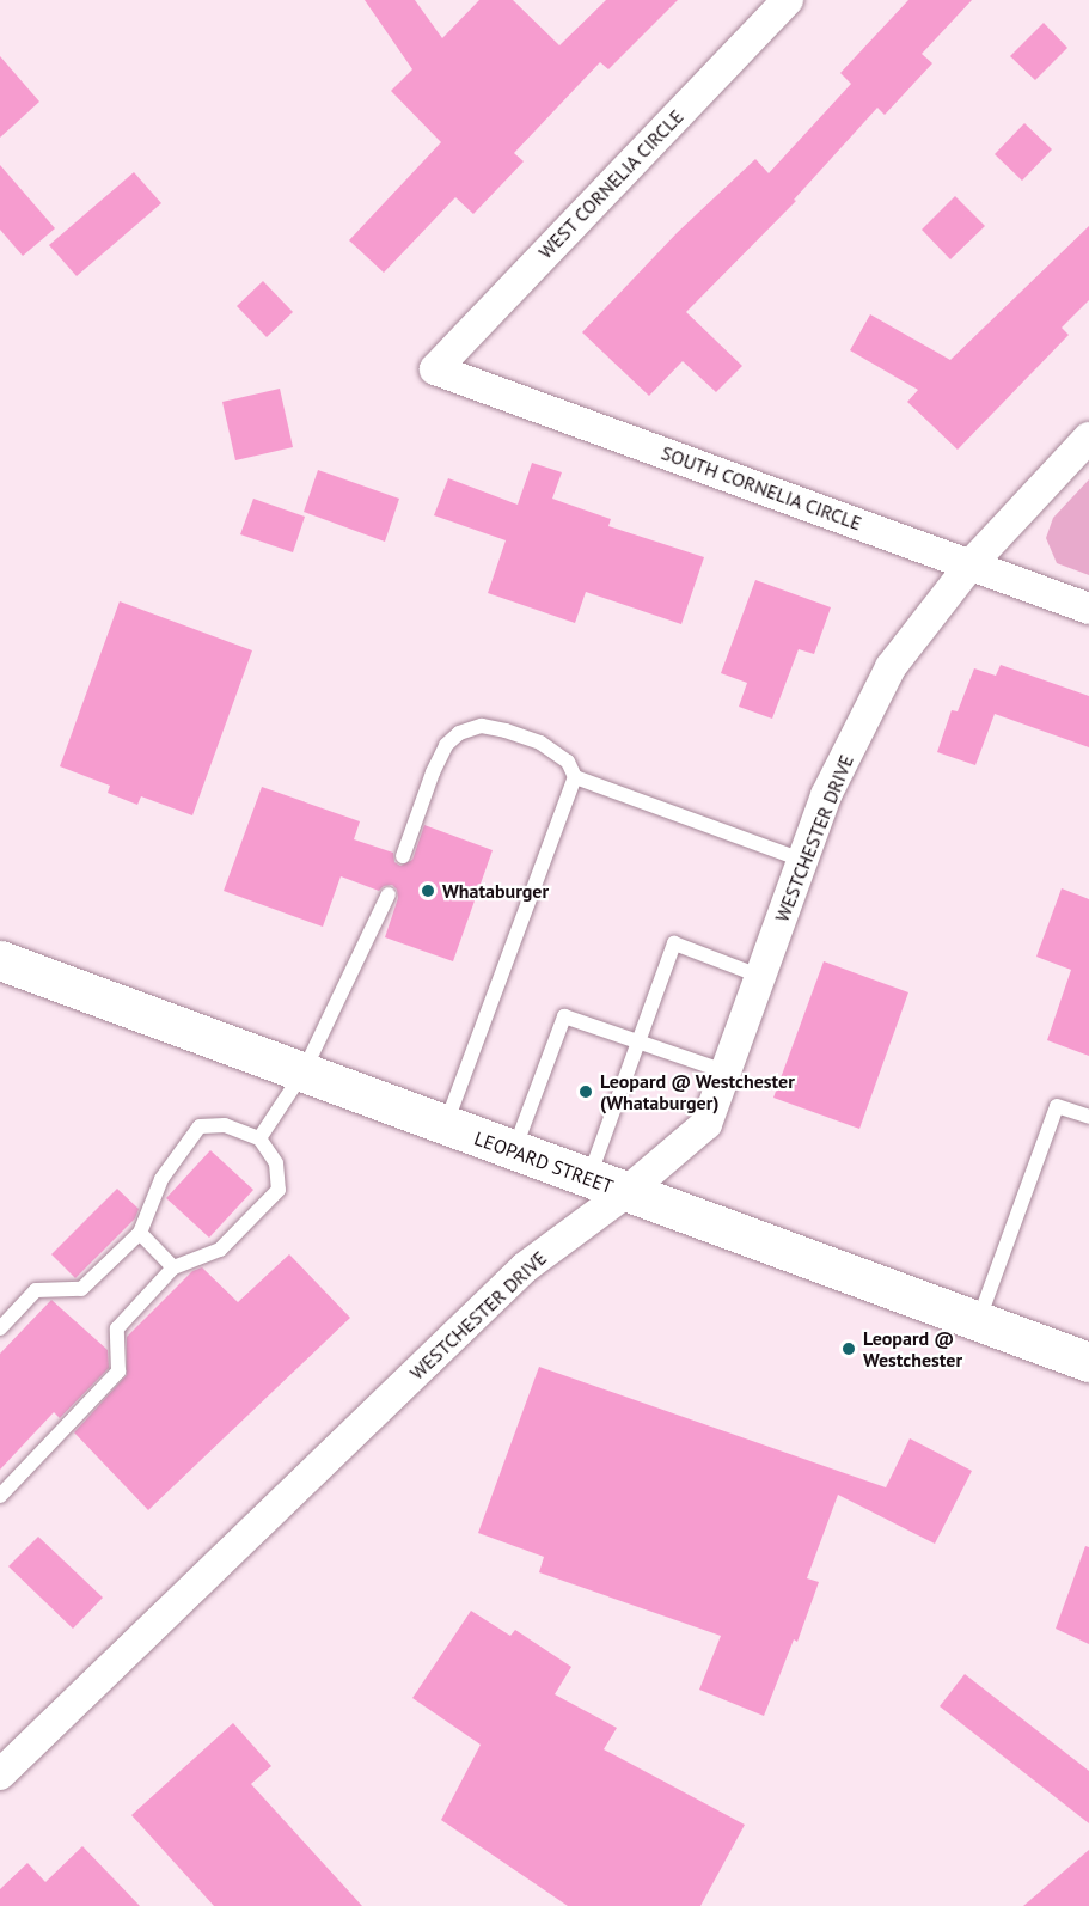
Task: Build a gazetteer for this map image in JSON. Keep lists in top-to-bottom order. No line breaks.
{"streets":{"main road":["LEOPARD STREET"],"street":["WEST CORNELIA CIRCLE","SOUTH CORNELIA CIRCLE","WESTCHESTER DRIVE"]},"crossings":[["WEST CORNELIA CIRCLE","SOUTH CORNELIA CIRCLE"],["SOUTH CORNELIA CIRCLE","WESTCHESTER DRIVE"],["WESTCHESTER DRIVE","LEOPARD STREET"]],"places":["Whataburger","Leopard @ Westchester (Whataburger)","Leopard @ Westchester"]}
